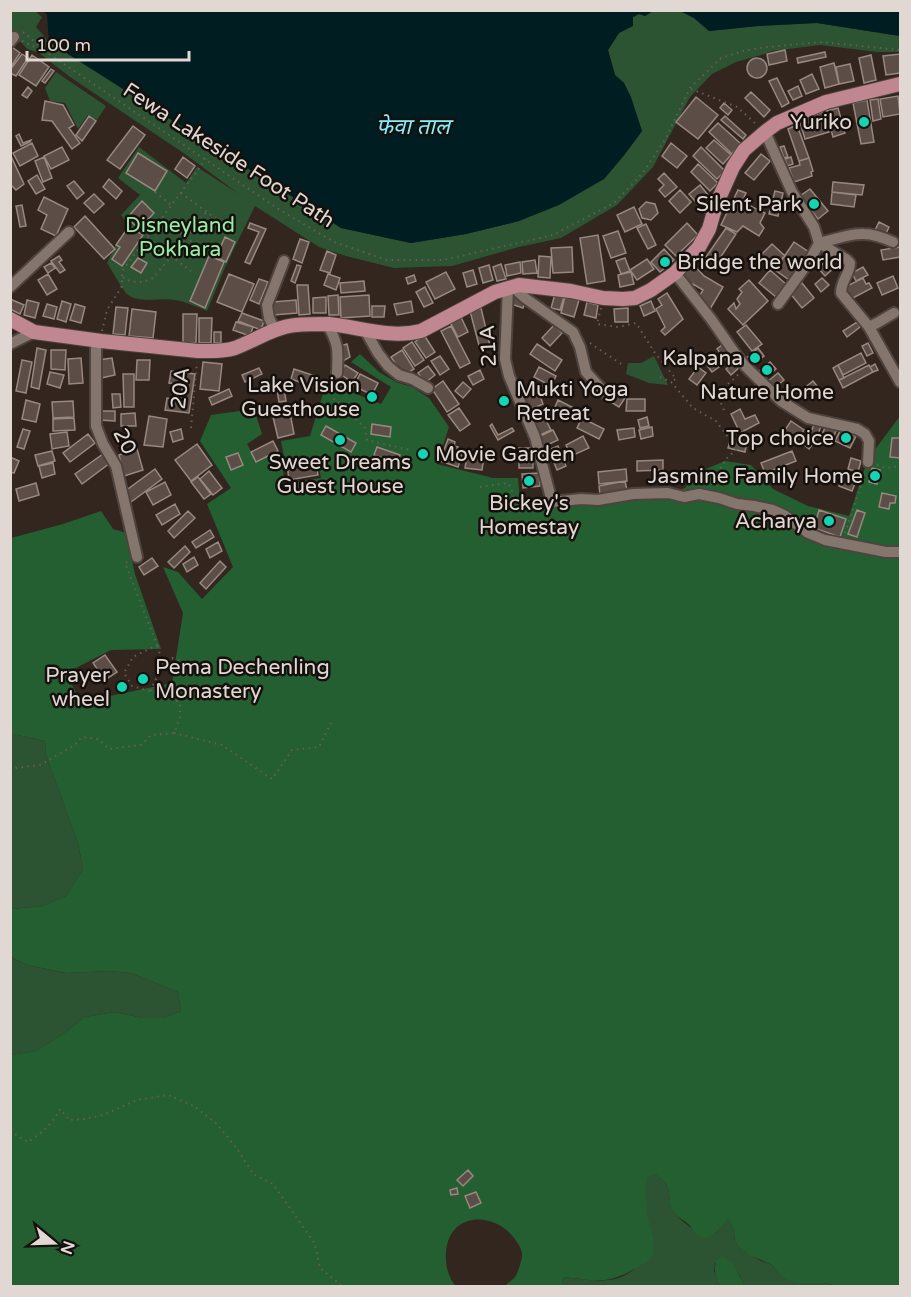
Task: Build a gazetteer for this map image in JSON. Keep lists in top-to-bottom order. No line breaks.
{"streets":{"street":["21A","20"],"path":["Fewa Lakeside Foot Path","20A"]},"water":["फेवा ताल"],"parks":["Disneyland Pokhara"],"places":["Yuriko","Silent Park","Bridge the world","Kalpana","Nature Home","Lake Vision Guesthouse","Mukti Yoga Retreat","Top choice","Sweet Dreams Guest House","Movie Garden","Jasmine Family Home","Bickey's Homestay","Acharya","Pema Dechenling Monastery","Prayer wheel"],"scale_bar":"100 m","north":"right"}
